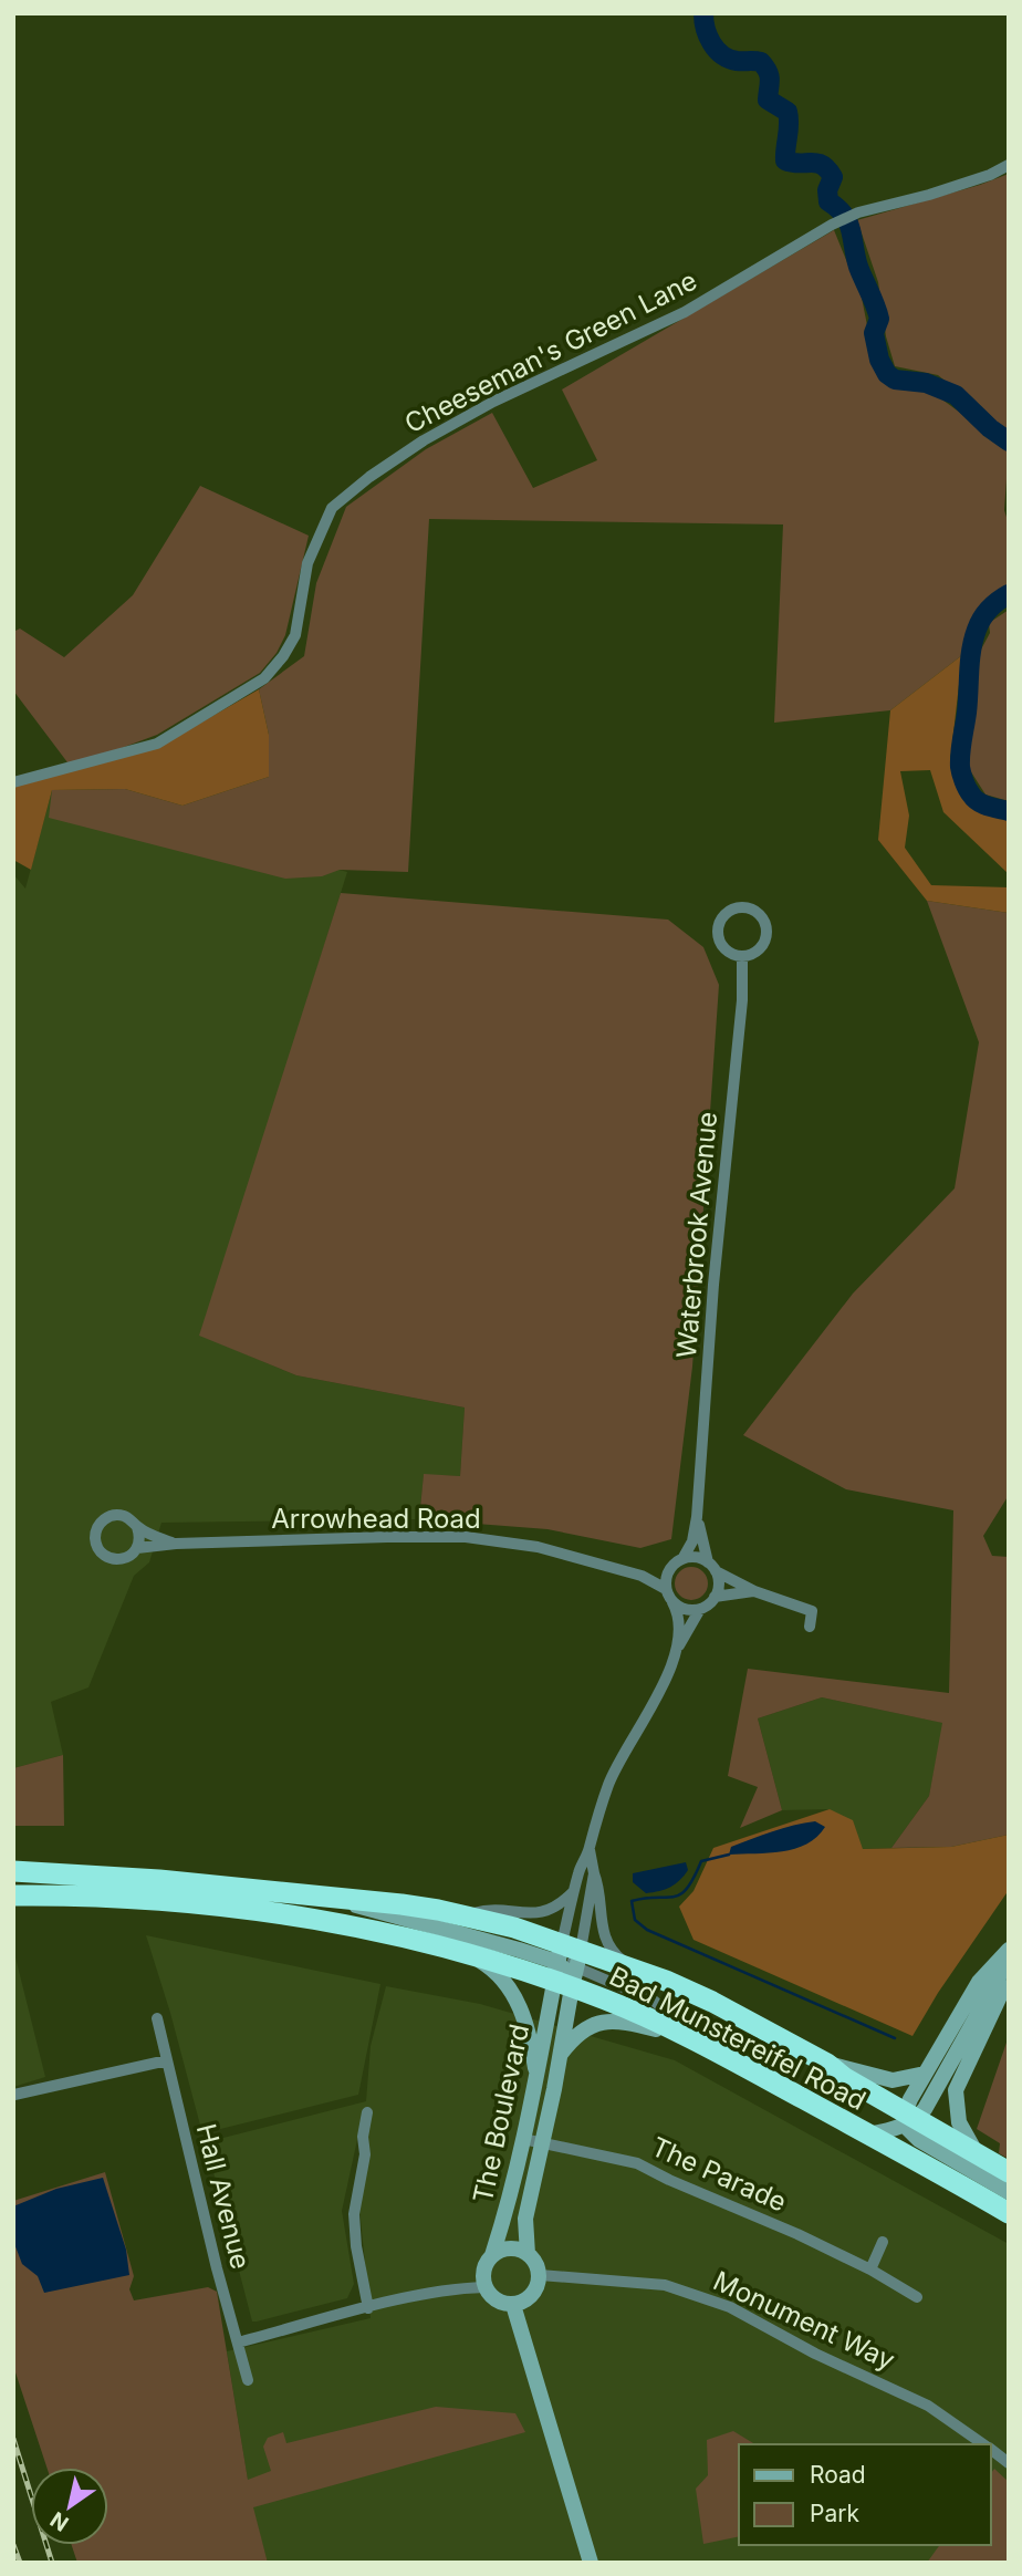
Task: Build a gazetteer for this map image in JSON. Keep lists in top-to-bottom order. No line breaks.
{"streets":{"highway":["Bad Munstereifel Road"],"street":["Cheeseman's Green Lane","Waterbrook Avenue","Arrowhead Road","The Boulevard","The Parade","Hall Avenue","Monument Way"]},"crossings":[["Waterbrook Avenue","Arrowhead Road"],["Bad Munstereifel Road","The Boulevard"],["The Boulevard","The Parade"],["The Boulevard","Monument Way"]],"legend":["Road","Park"],"north":"bottom left"}
